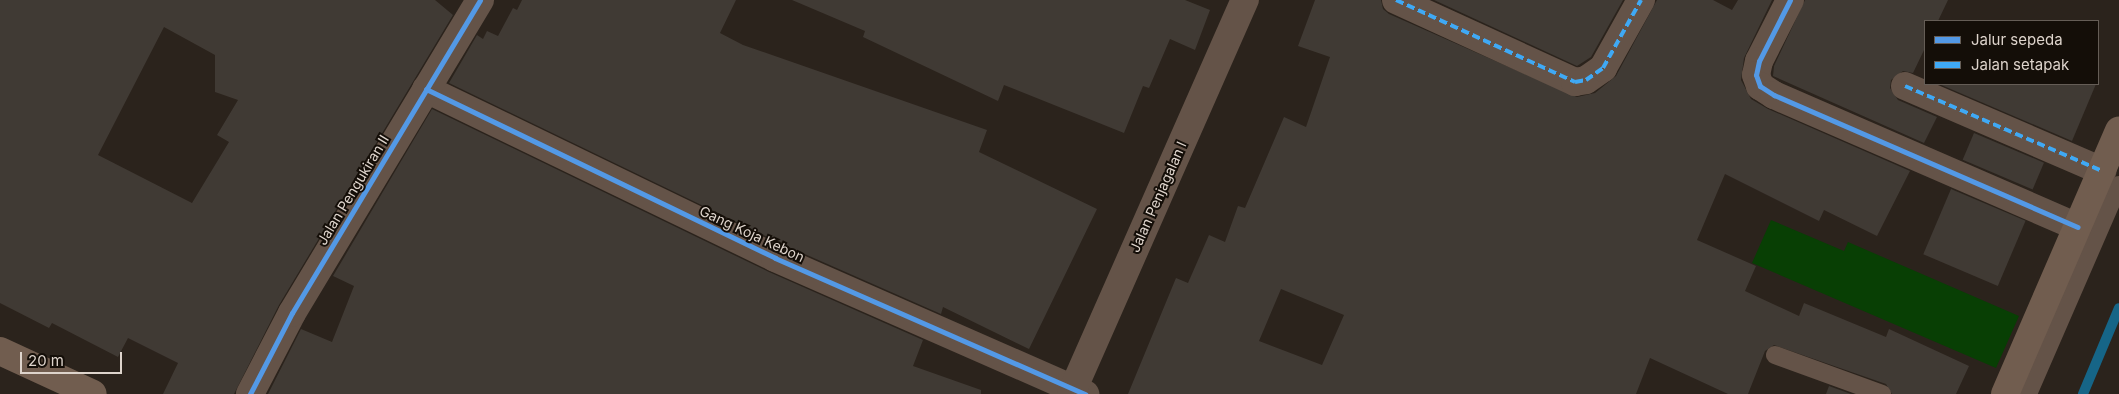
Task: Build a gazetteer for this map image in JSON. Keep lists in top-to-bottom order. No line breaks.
{"streets":{"street":["Jalan Pengukiran II","Jalan Penjagalan I","Gang Koja Kebon"]},"crossings":[["Jalan Pengukiran II","Gang Koja Kebon"],["Jalan Penjagalan I","Gang Koja Kebon"]],"legend":["Jalur sepeda","Jalan setapak"],"scale_bar":"20 m"}
